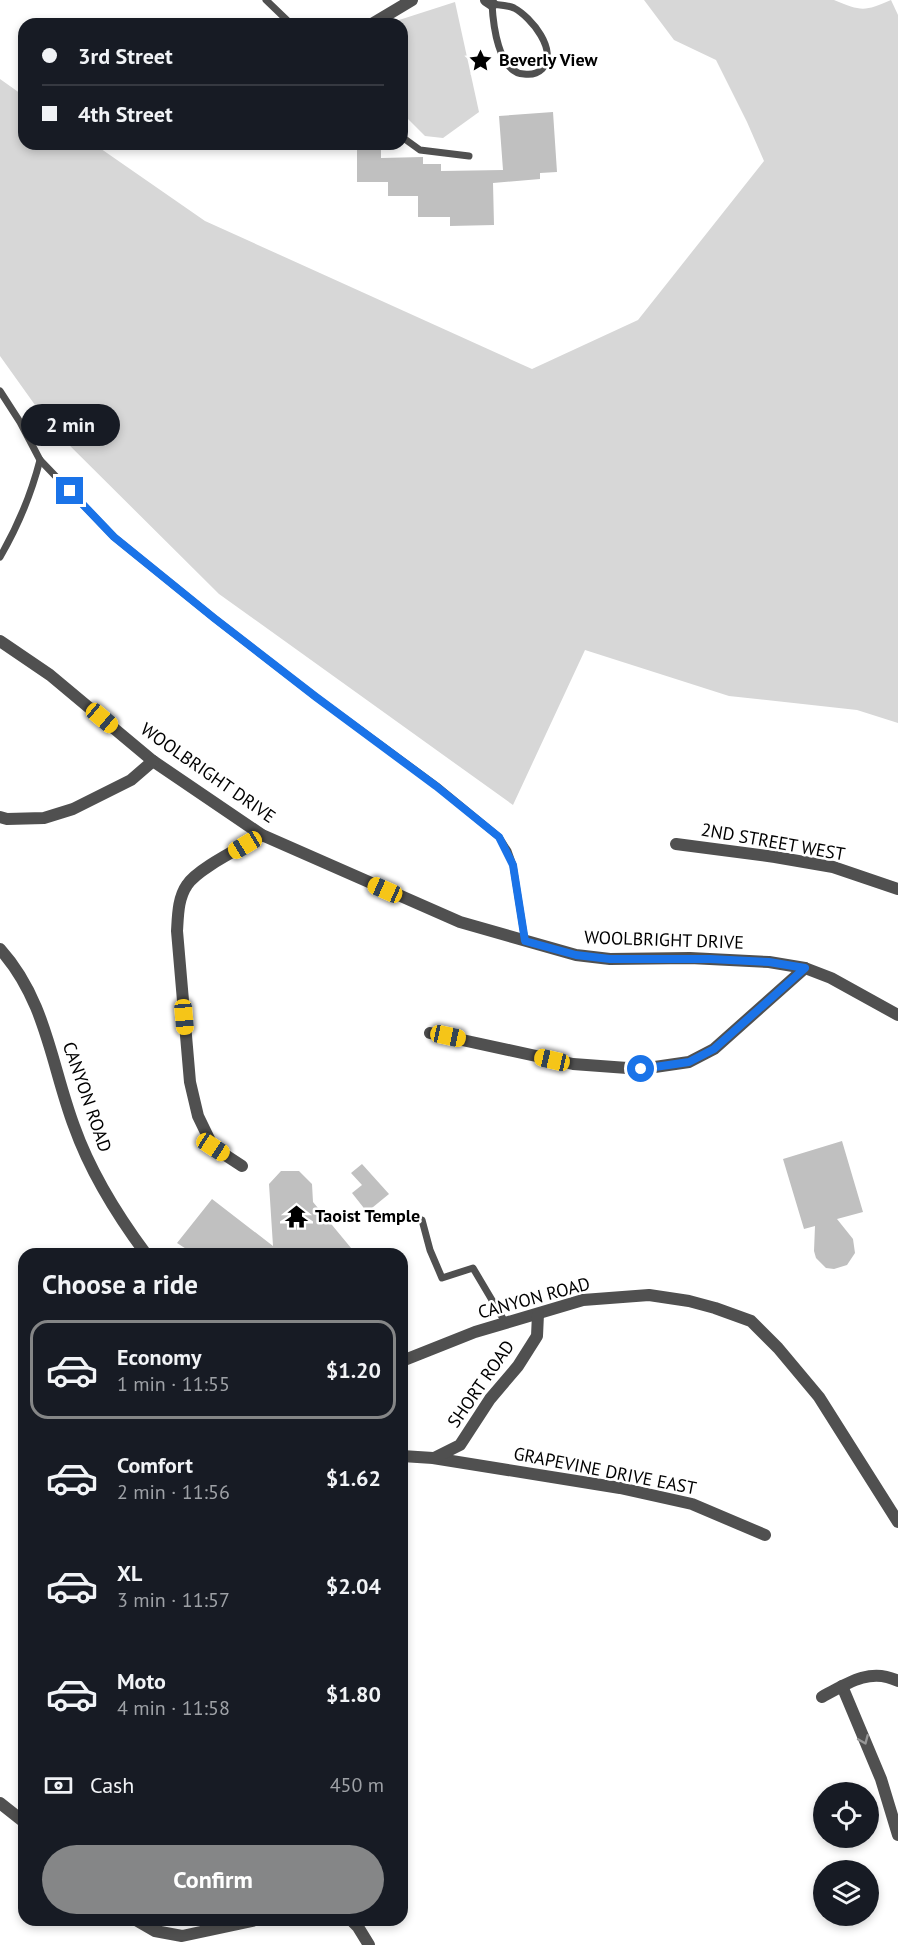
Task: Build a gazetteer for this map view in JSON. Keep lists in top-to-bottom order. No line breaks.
{"streets":{"street":["WOOLBRIGHT DRIVE","2ND STREET WEST","CANYON ROAD","SHORT ROAD","GRAPEVINE DRIVE EAST"]},"crossings":[["CANYON ROAD","SHORT ROAD"],["SHORT ROAD","GRAPEVINE DRIVE EAST"]],"places":{"place":["Beverly View"],"temple":["Taoist Temple"]},"page":{"banner":["3rd Street","4th Street"],"bubble":"2 min","heading":"Choose a ride","list":[{"name":"Economy","note":"1 min · 11:55","value":"$1.20"},{"name":"Comfort","note":"2 min · 11:56","value":"$1.62"},{"name":"XL","note":"3 min · 11:57","value":"$2.04"},{"name":"Moto","note":"4 min · 11:58","value":"$1.80"}],"pay":["Cash","450 m"],"buttons":"Confirm"}}
